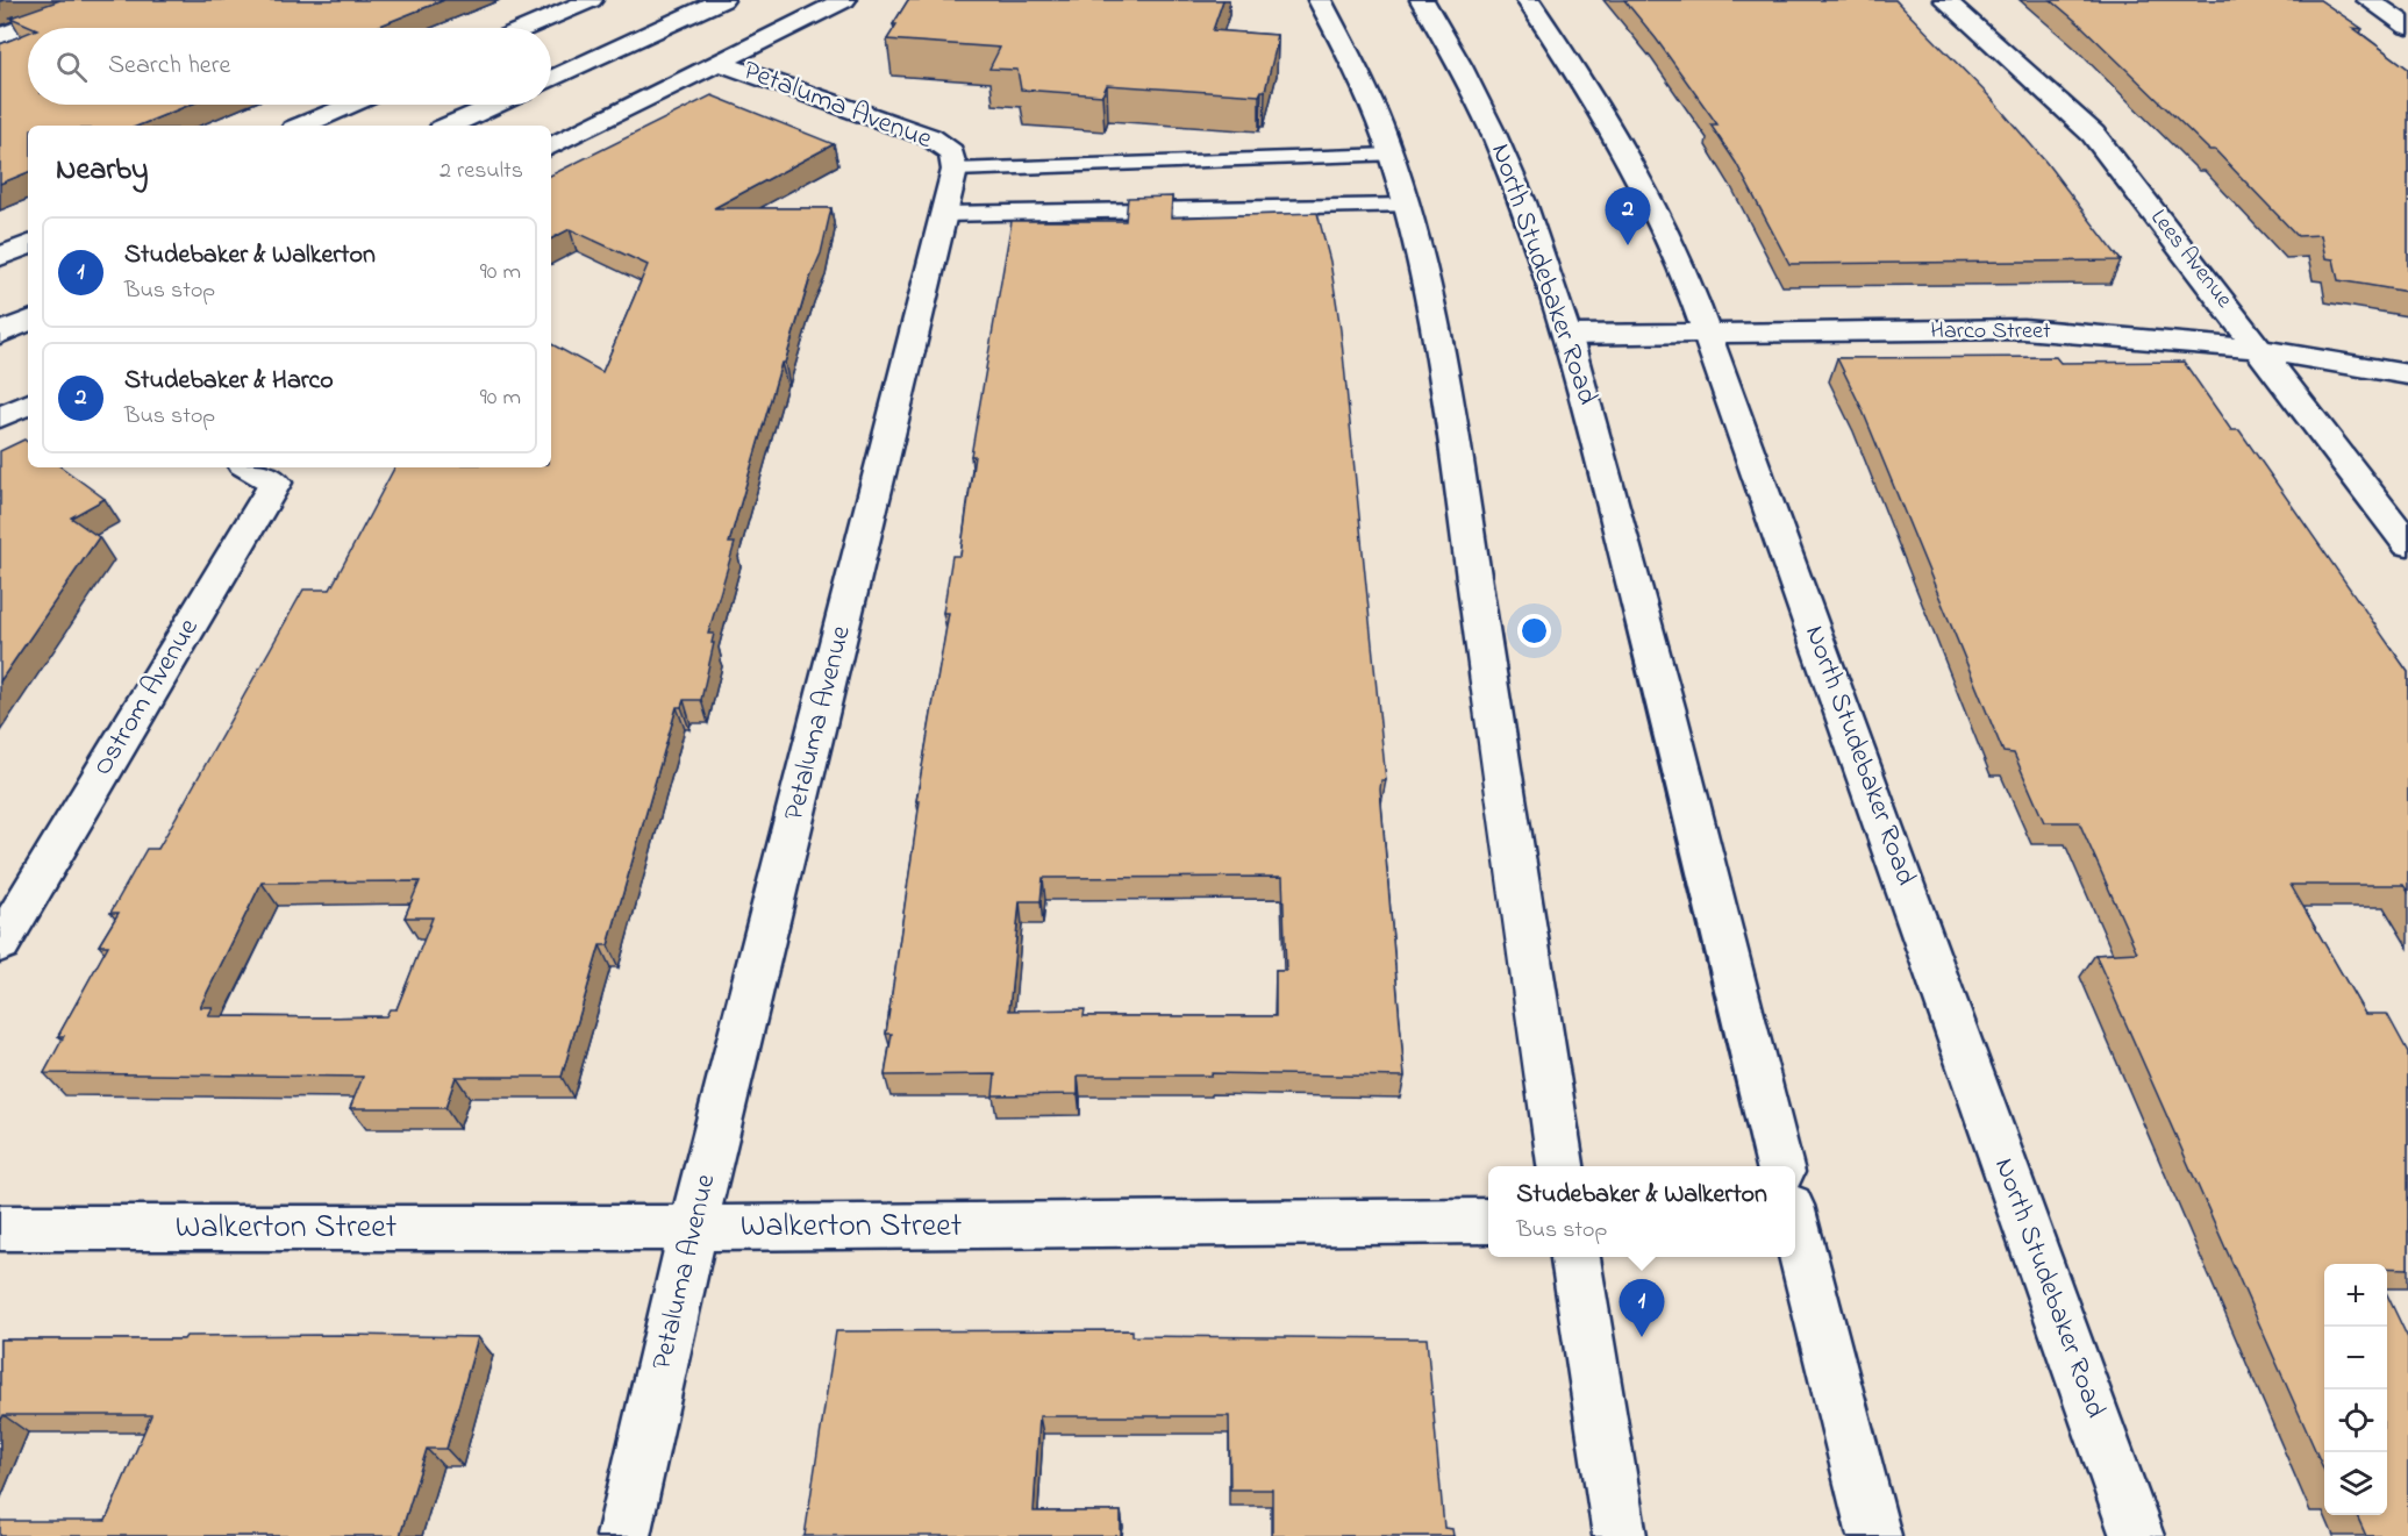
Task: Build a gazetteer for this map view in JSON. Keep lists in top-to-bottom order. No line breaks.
{"streets":{"street":["Petaluma Avenue","Lees Avenue","North Studebaker Road","Harco Street","Ostrom Avenue","Walkerton Street"]},"crossings":[["Petaluma Avenue","Walkerton Street"],["Lees Avenue","Harco Street"],["North Studebaker Road","Harco Street"]],"page":{"search":"Search here","heading":["Nearby","2 results"],"pins":["2","1"],"list":[{"mark":"1","name":"Studebaker & Walkerton","note":"Bus stop","value":"90 m"},{"mark":"2","name":"Studebaker & Harco","note":"Bus stop","value":"90 m"}],"popup":["Studebaker & Walkerton","Bus stop"],"map_buttons":["+","−"]}}
